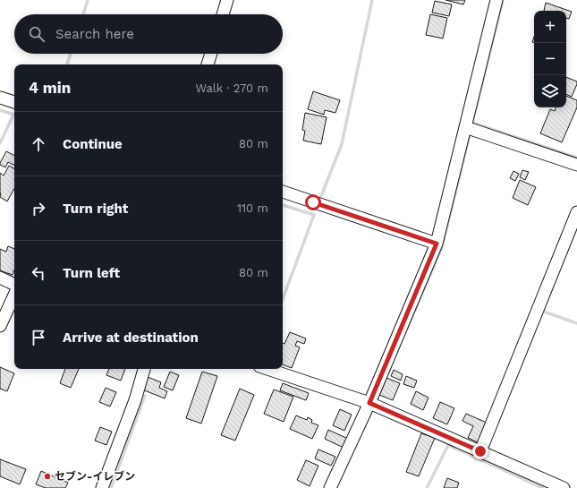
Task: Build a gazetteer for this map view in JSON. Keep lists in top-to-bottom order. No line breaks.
{"places":["セブン-イレブン"],"page":{"map_buttons":["+","−"],"search":"Search here","heading":["4 min","Walk · 270 m"],"list":[["Continue","80 m"],["Turn right","110 m"],["Turn left","80 m"],"Arrive at destination"]}}
